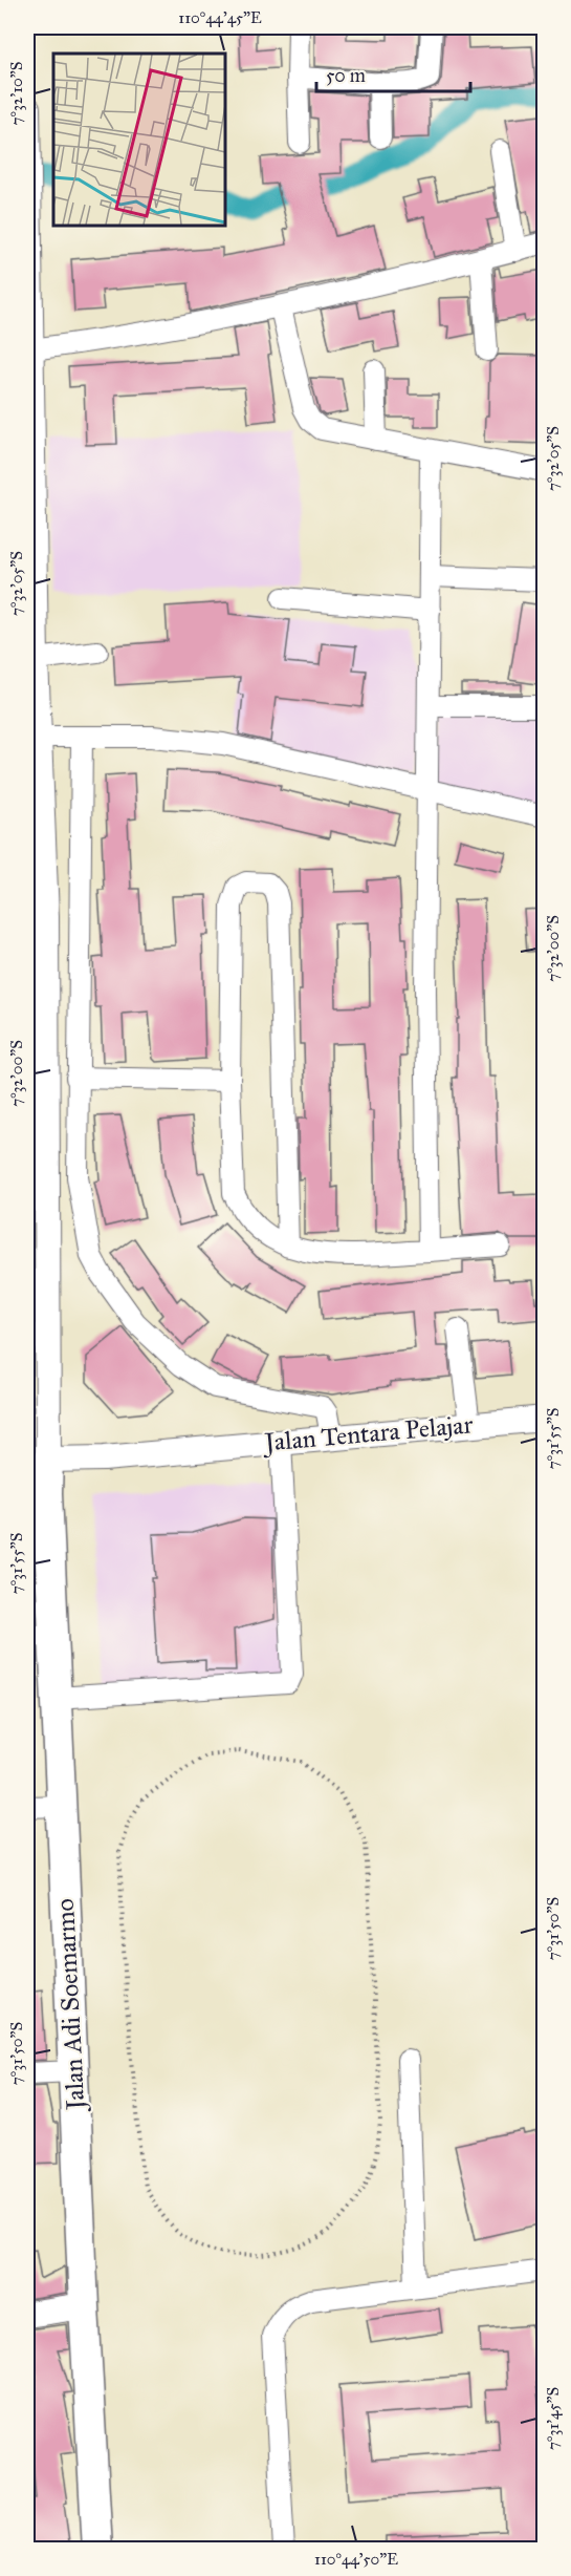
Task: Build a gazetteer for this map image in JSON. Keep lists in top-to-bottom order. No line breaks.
{"streets":{"highway":["Jalan Adi Soemarmo"],"main road":["Jalan Tentara Pelajar"]},"crossings":[["Jalan Tentara Pelajar","Jalan Adi Soemarmo"]],"scale_bar":"50 m","coordinates":["110°44'45\"E","7°32'10\"S","7°32'05\"S","7°32'00\"S","7°31'55\"S","7°31'50\"S","7°31'45\"S","110°44'50\"E"]}
